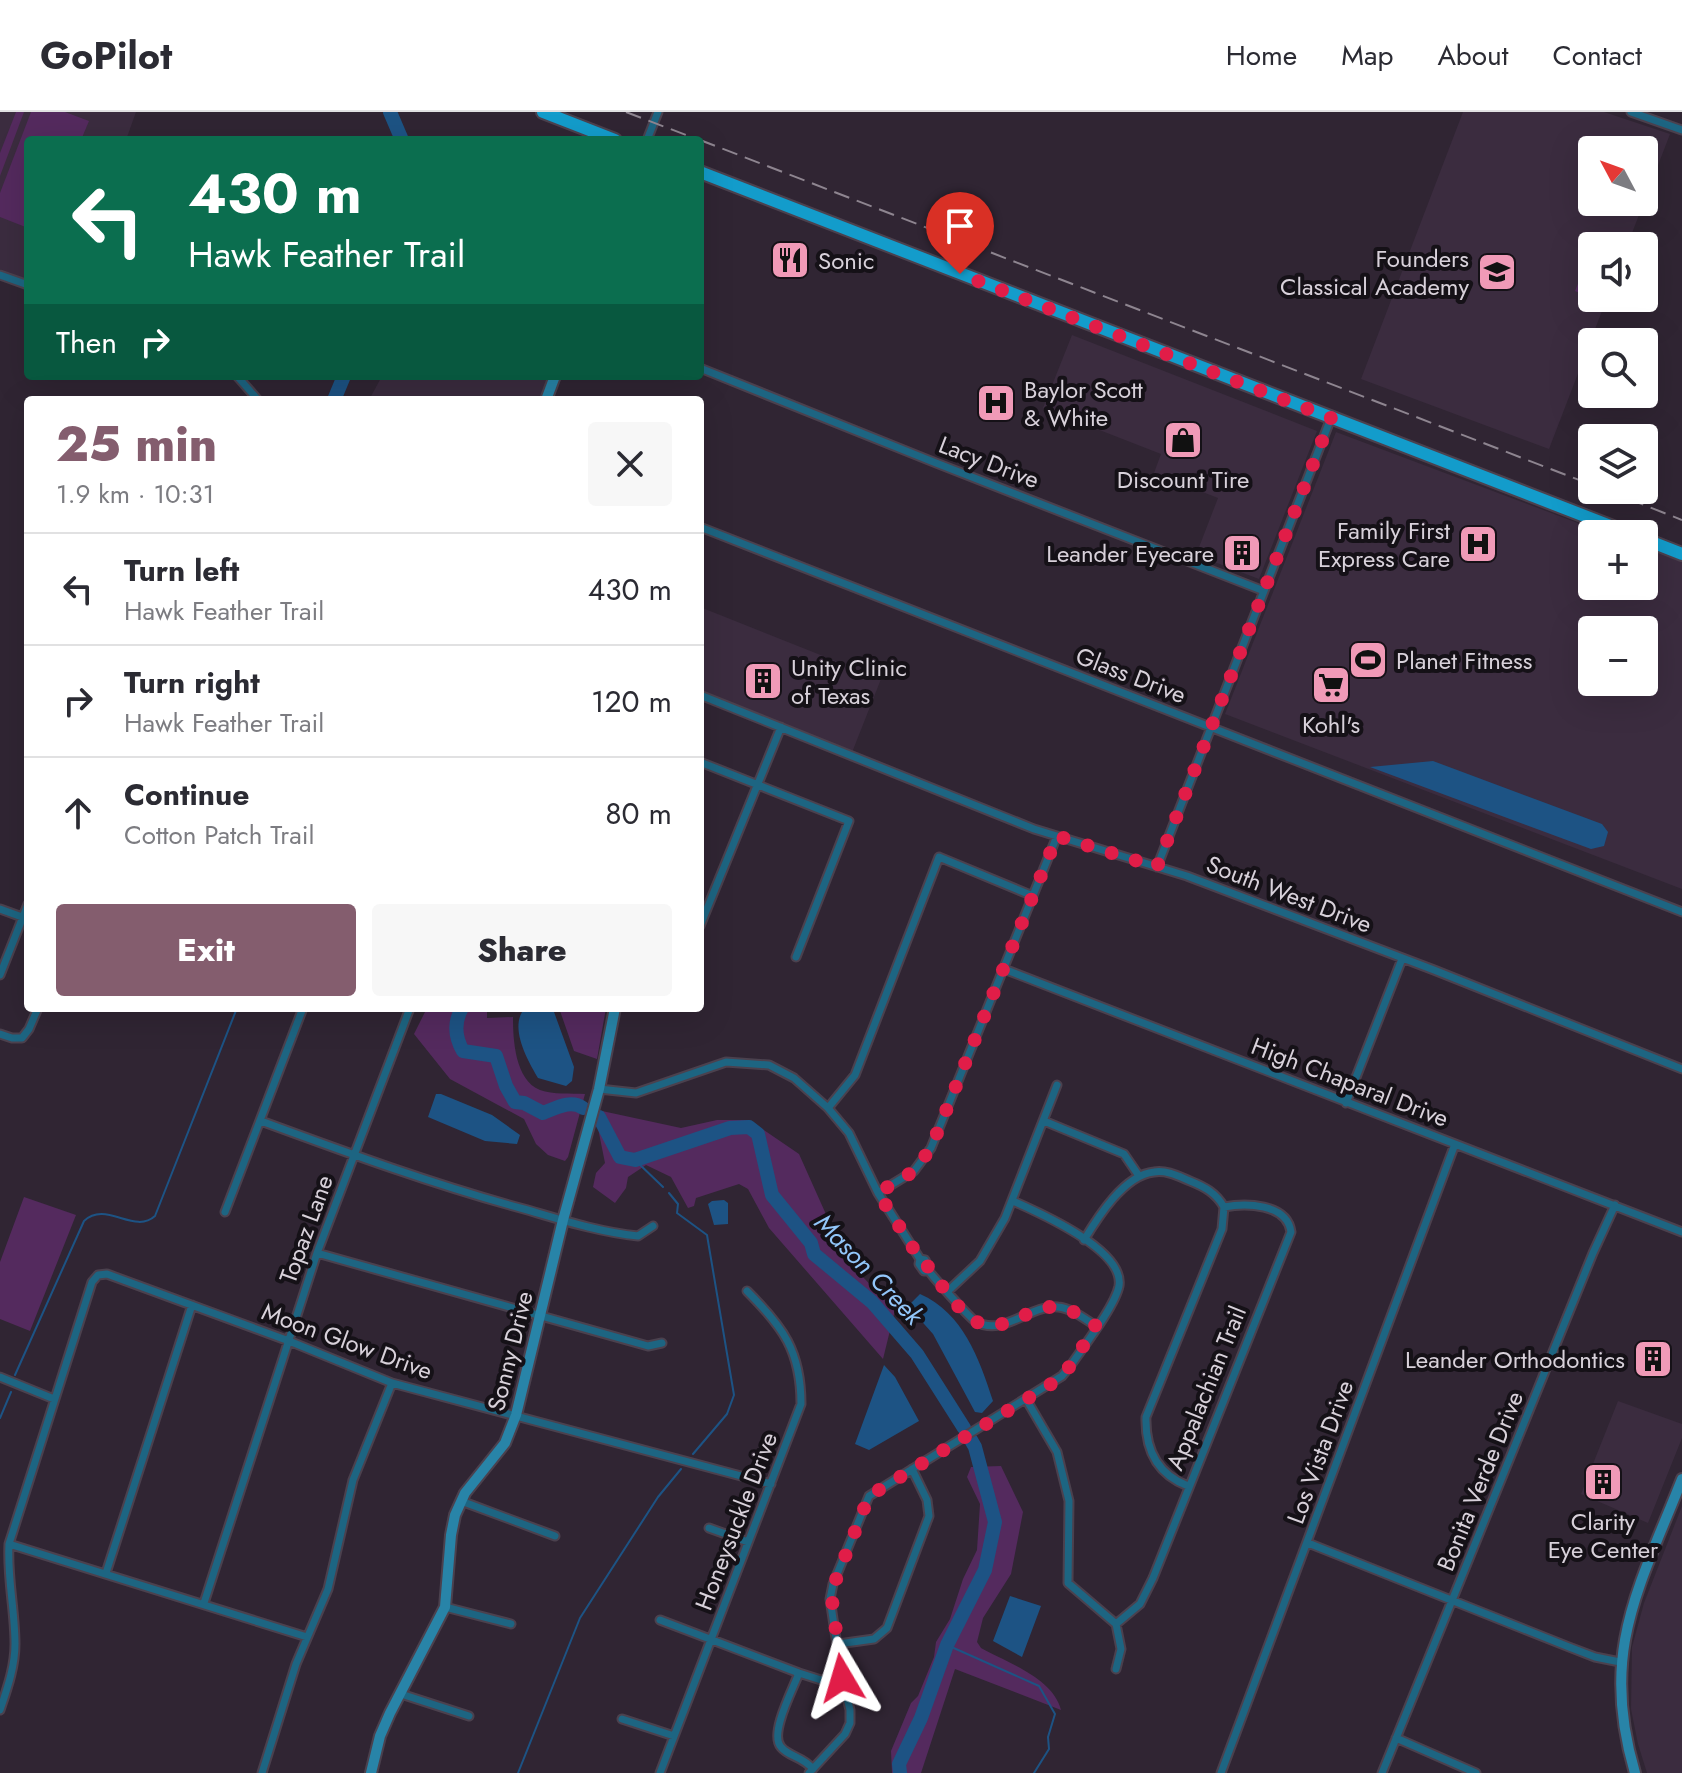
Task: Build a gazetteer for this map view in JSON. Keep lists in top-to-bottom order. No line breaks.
{"streets":{"street":["Lacy Drive","Glass Drive","South West Drive","High Chaparal Drive","Topaz Lane","Moon Glow Drive","Sonny Drive","Appalachian Trail","Los Vista Drive","Bonita Verde Drive","Honeysuckle Drive"]},"crossings":[["High Chaparal Drive","Los Vista Drive"],["High Chaparal Drive","Bonita Verde Drive"],["Topaz Lane","Moon Glow Drive"],["Moon Glow Drive","Sonny Drive"],["Moon Glow Drive","Honeysuckle Drive"]],"water":["Mason Creek"],"places":{"restaurant":["Sonic"],"school or university":["Founders Classical Academy"],"hospital":["Baylor Scott & White","Family First Express Care"],"shop":["Discount Tire"],"building":["Leander Eyecare","Unity Clinic of Texas","Leander Orthodontics","Clarity Eye Center"],"sports":["Planet Fitness"],"supermarket":["Kohl's"]},"north":"top left","page":{"header":"GoPilot","nav":["Home","Map","About","Contact"],"map_buttons":["+","−"],"turn":["430 m","Hawk Feather Trail"],"then":"Then","heading":["25 min","1.9 km · 10:31"],"list":[{"name":"Turn left","note":"Hawk Feather Trail","value":"430 m"},{"name":"Turn right","note":"Hawk Feather Trail","value":"120 m"},{"name":"Continue","note":"Cotton Patch Trail","value":"80 m"}],"buttons":["Exit","Share"]}}
